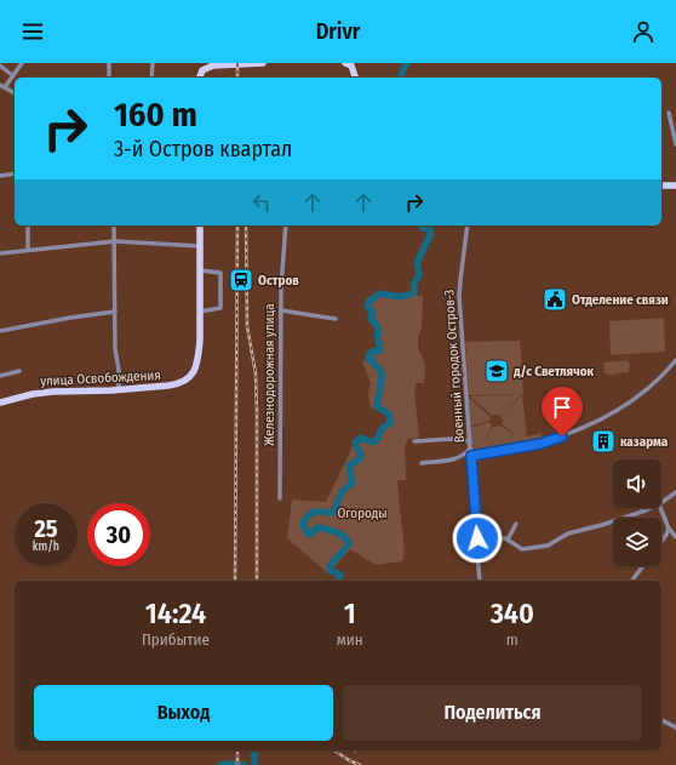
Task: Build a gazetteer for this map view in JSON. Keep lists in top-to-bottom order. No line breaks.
{"streets":{"main road":["улица Освобождения"],"street":["Военный городок Остров-3","Железнодорожная улица"]},"parks":["Огороды"],"places":{"station":["Остров"],"public building":["Отделение связи"],"school or university":["д/с Светлячок"],"building":["казарма"]},"page":{"header":"Drivr","turn":["160 m","3-й Остров квартал"],"speed":"25 km/h","limit":"30","eta":["14:24","Прибытие","1","мин","340","m"],"buttons":["Выход","Поделиться"]}}
